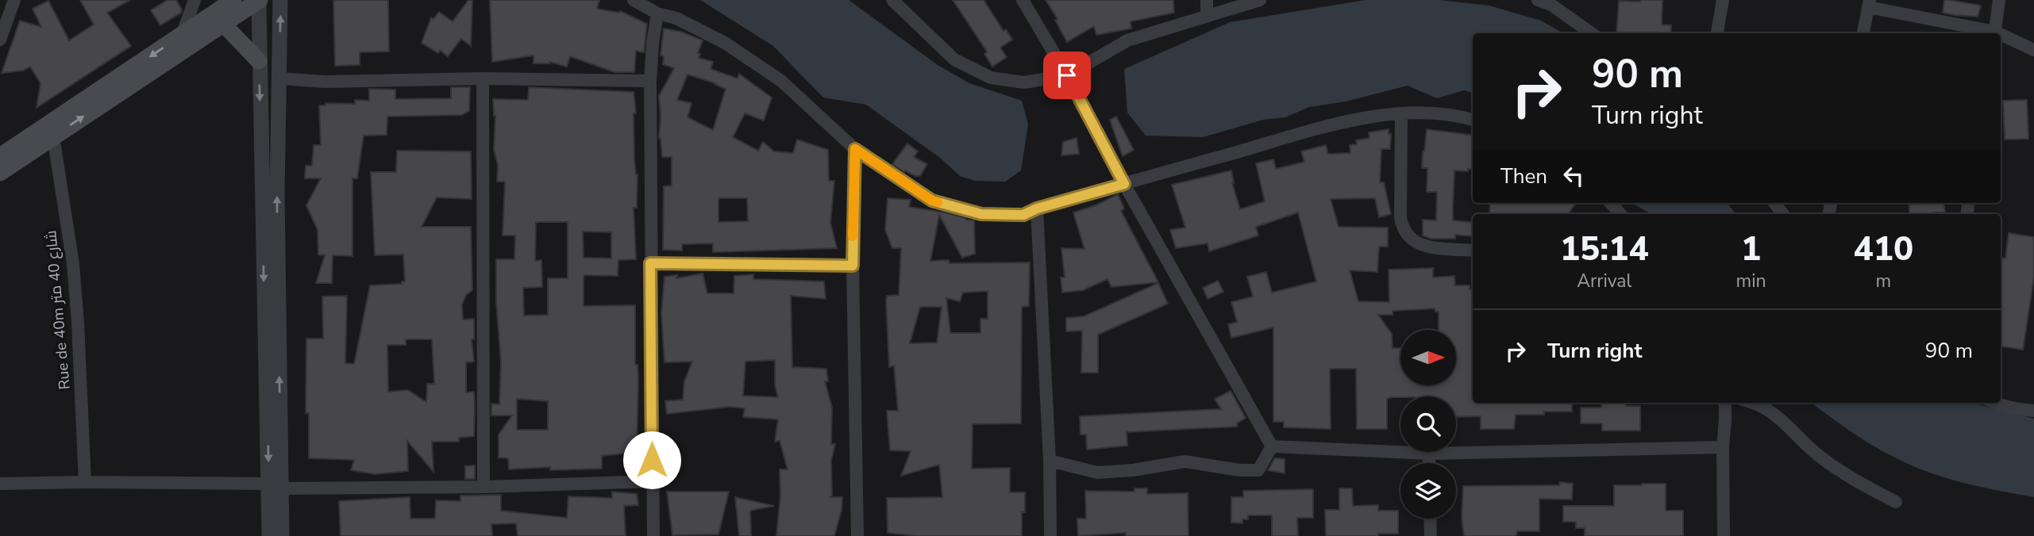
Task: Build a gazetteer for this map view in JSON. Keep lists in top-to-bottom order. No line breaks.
{"streets":{"street":["Rue de 40m شارع 40 متر"]},"north":"right","page":{"turn":["90 m","Turn right"],"then":"Then","eta":["15:14","Arrival","1","min","410","m"],"list":[{"name":"Turn right","value":"90 m"}]}}
